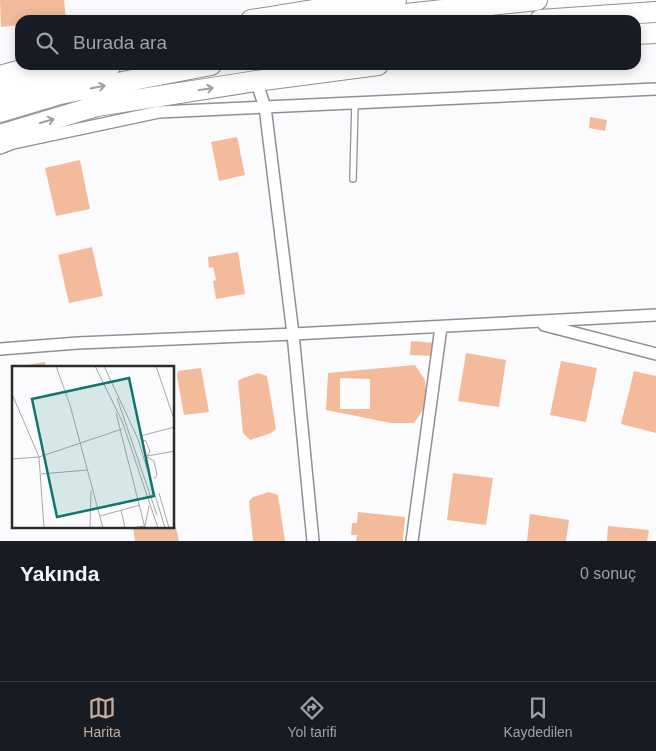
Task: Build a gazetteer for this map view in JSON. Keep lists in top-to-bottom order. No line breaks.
{"page":{"search":"Burada ara","heading":["Yakında","0 sonuç"],"nav":["Harita","Yol tarifi","Kaydedilen"]}}
